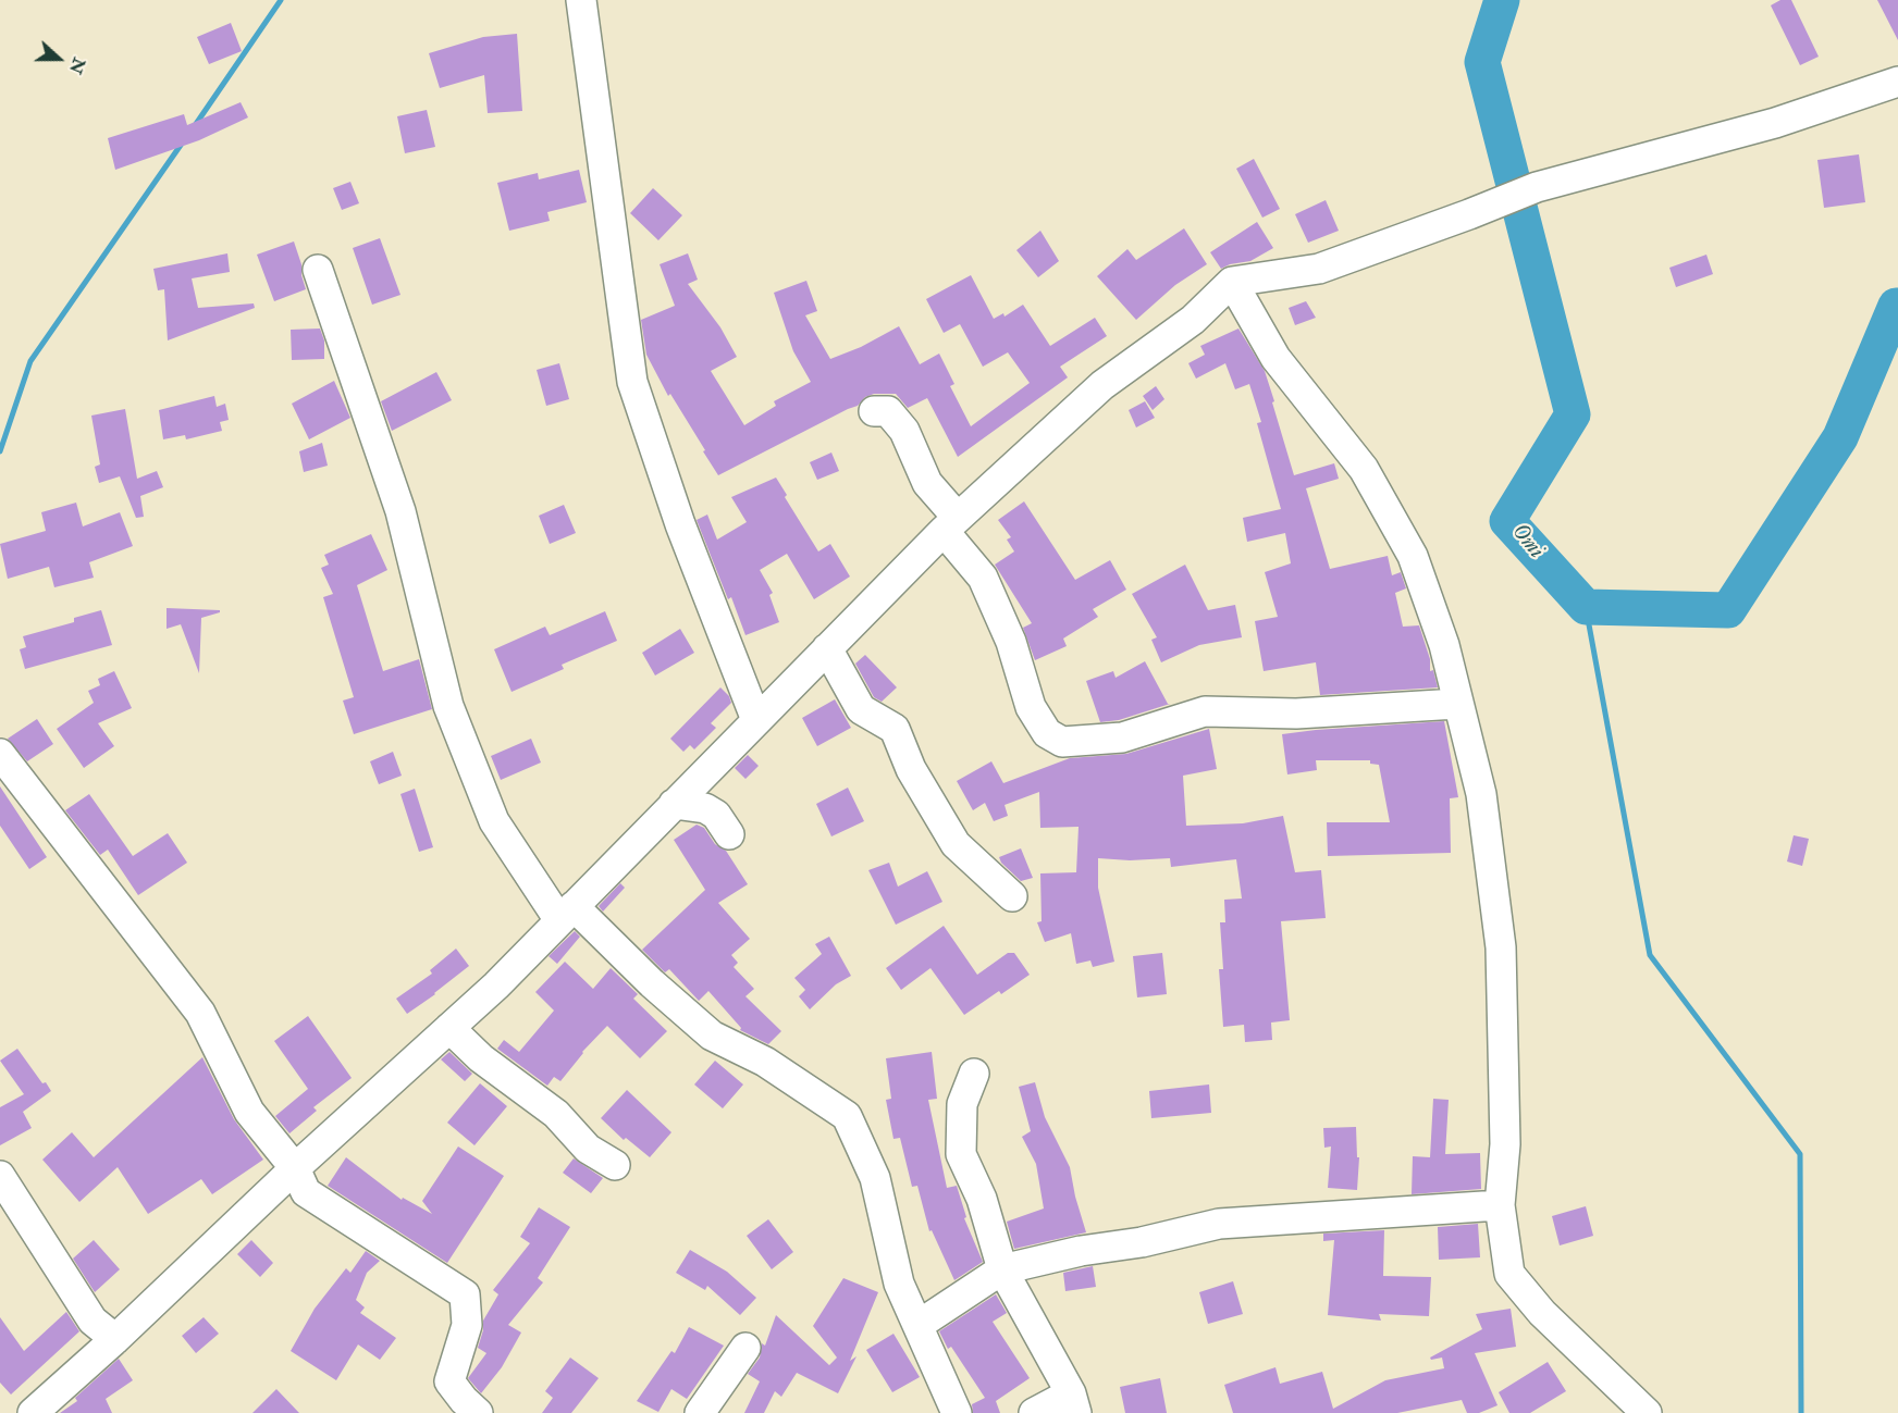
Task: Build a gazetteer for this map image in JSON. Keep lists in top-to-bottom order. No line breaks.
{"water":["Omi"],"north":"right"}
